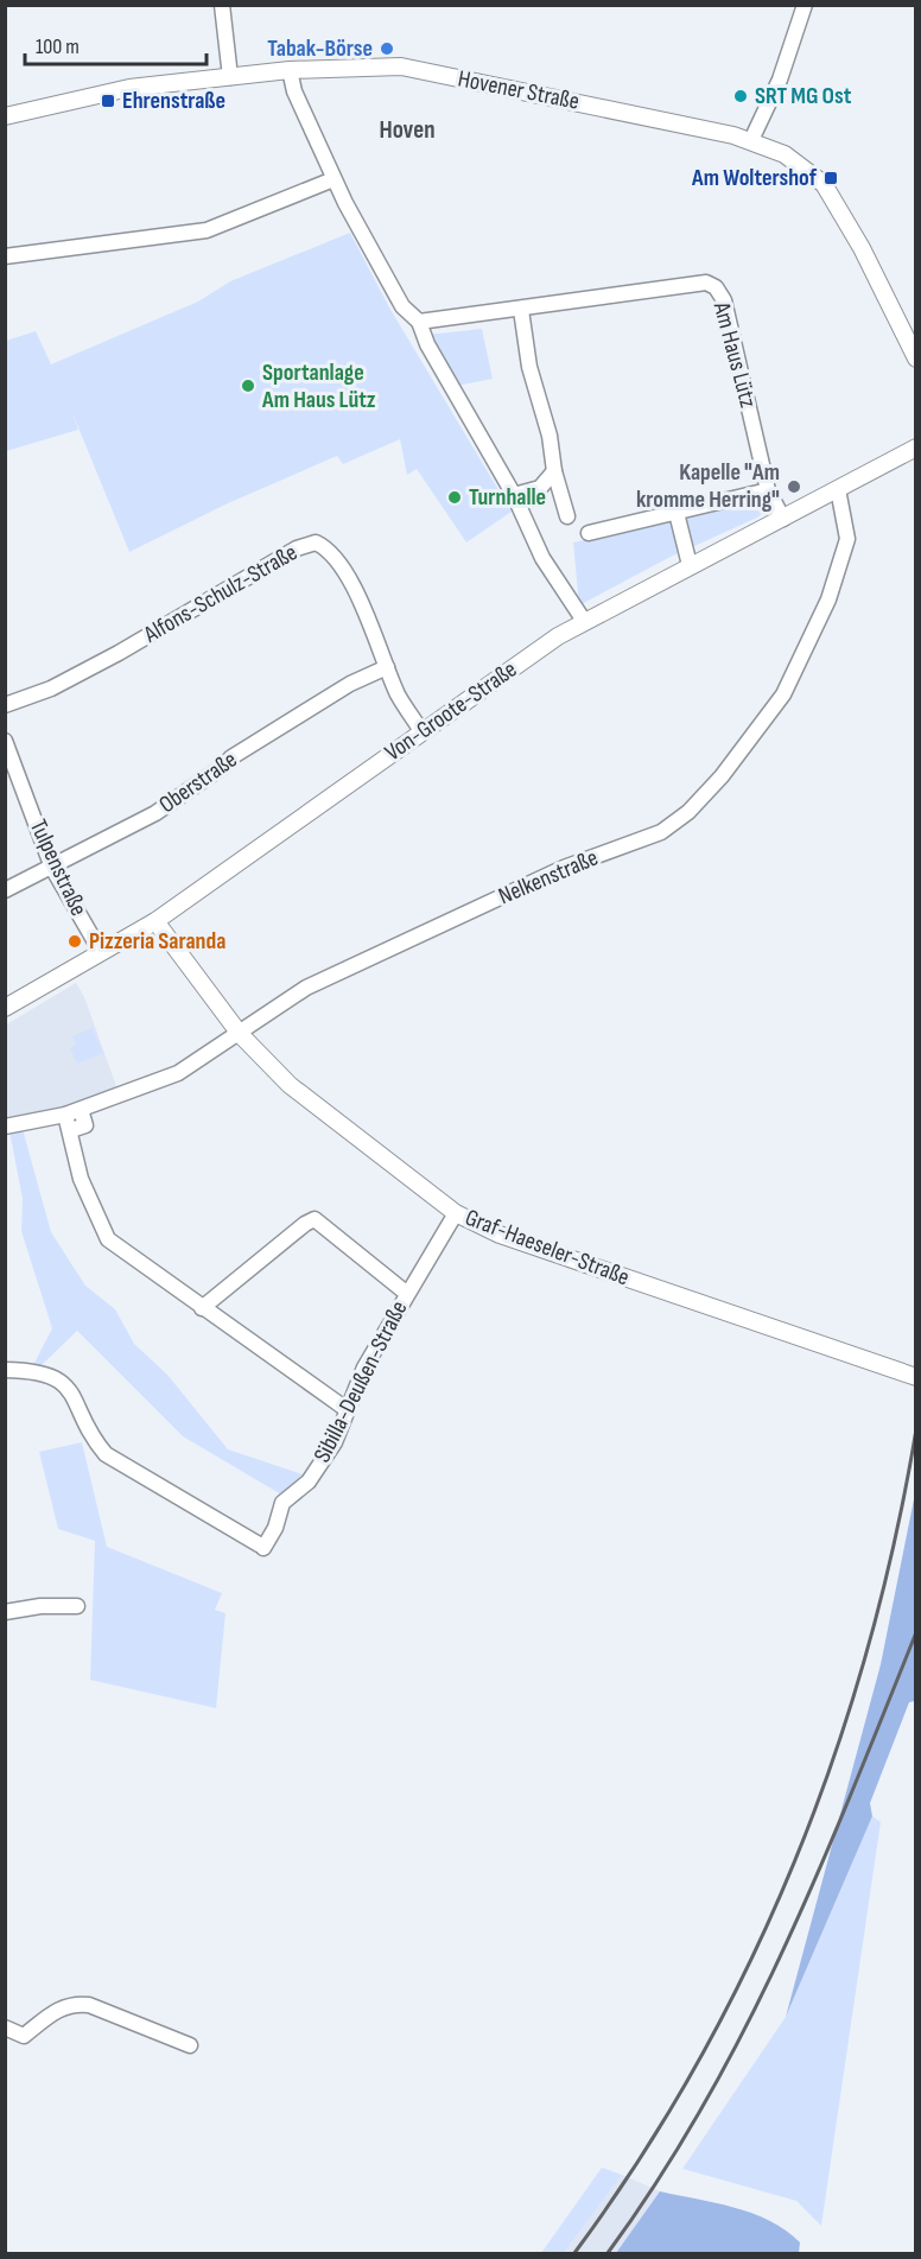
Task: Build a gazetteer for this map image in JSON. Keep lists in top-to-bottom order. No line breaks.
{"streets":{"street":["Hovener Straße","Am Haus Lütz","Alfons-Schulz-Straße","Von-Groote-Straße","Oberstraße","Tulpenstraße","Nelkenstraße","Graf-Haeseler-Straße","Sibilla-Deußen-Straße"]},"crossings":[["Am Haus Lütz","Von-Groote-Straße"],["Alfons-Schulz-Straße","Von-Groote-Straße"],["Alfons-Schulz-Straße","Oberstraße"],["Von-Groote-Straße","Tulpenstraße"],["Von-Groote-Straße","Nelkenstraße"],["Von-Groote-Straße","Graf-Haeseler-Straße"],["Oberstraße","Tulpenstraße"],["Nelkenstraße","Graf-Haeseler-Straße"],["Graf-Haeseler-Straße","Sibilla-Deußen-Straße"]],"districts":["Hoven"],"places":{"other":["Tabak-Börse","SRT MG Ost","Sportanlage Am Haus Lütz","Kapelle \"Am kromme Herring\"","Turnhalle","Pizzeria Saranda"],"transit":["Ehrenstraße","Am Woltershof"]},"scale_bar":"100 m"}
